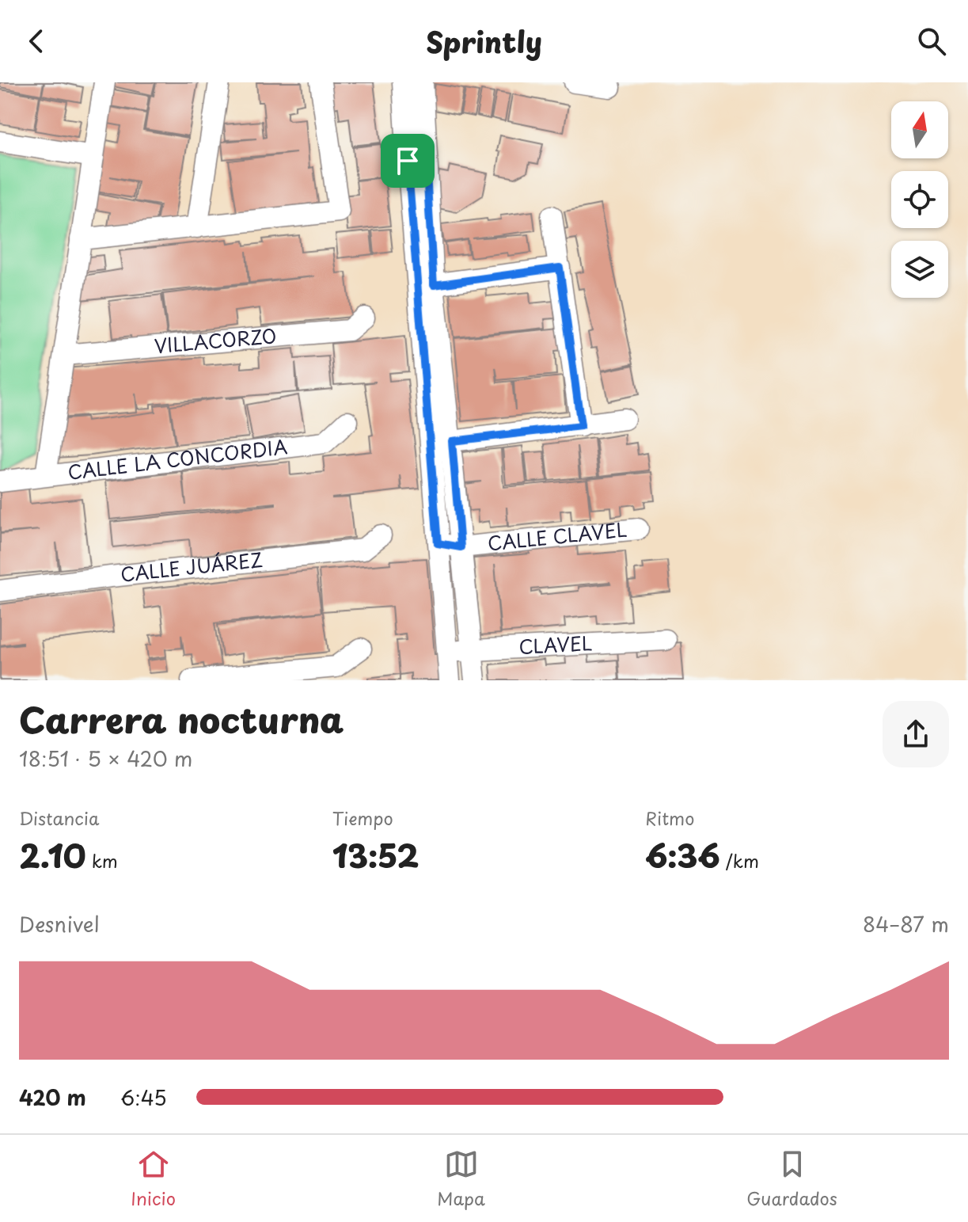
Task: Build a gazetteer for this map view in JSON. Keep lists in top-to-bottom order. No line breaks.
{"streets":{"street":["VILLACORZO","CALLE LA CONCORDIA","CALLE CLAVEL","CALLE JUÁREZ","CLAVEL"]},"north":"top","page":{"header":"Sprintly","heading":["Carrera nocturna","18:51 · 5 × 420 m"],"stats":[["Distancia","2.10 km"],["Tiempo","13:52"],["Ritmo","6:36 /km"]],"chart":["Desnivel","84–87 m"],"list":[{"name":"420 m","note":"6:45"}],"tabs":["Inicio","Mapa","Guardados"]}}
